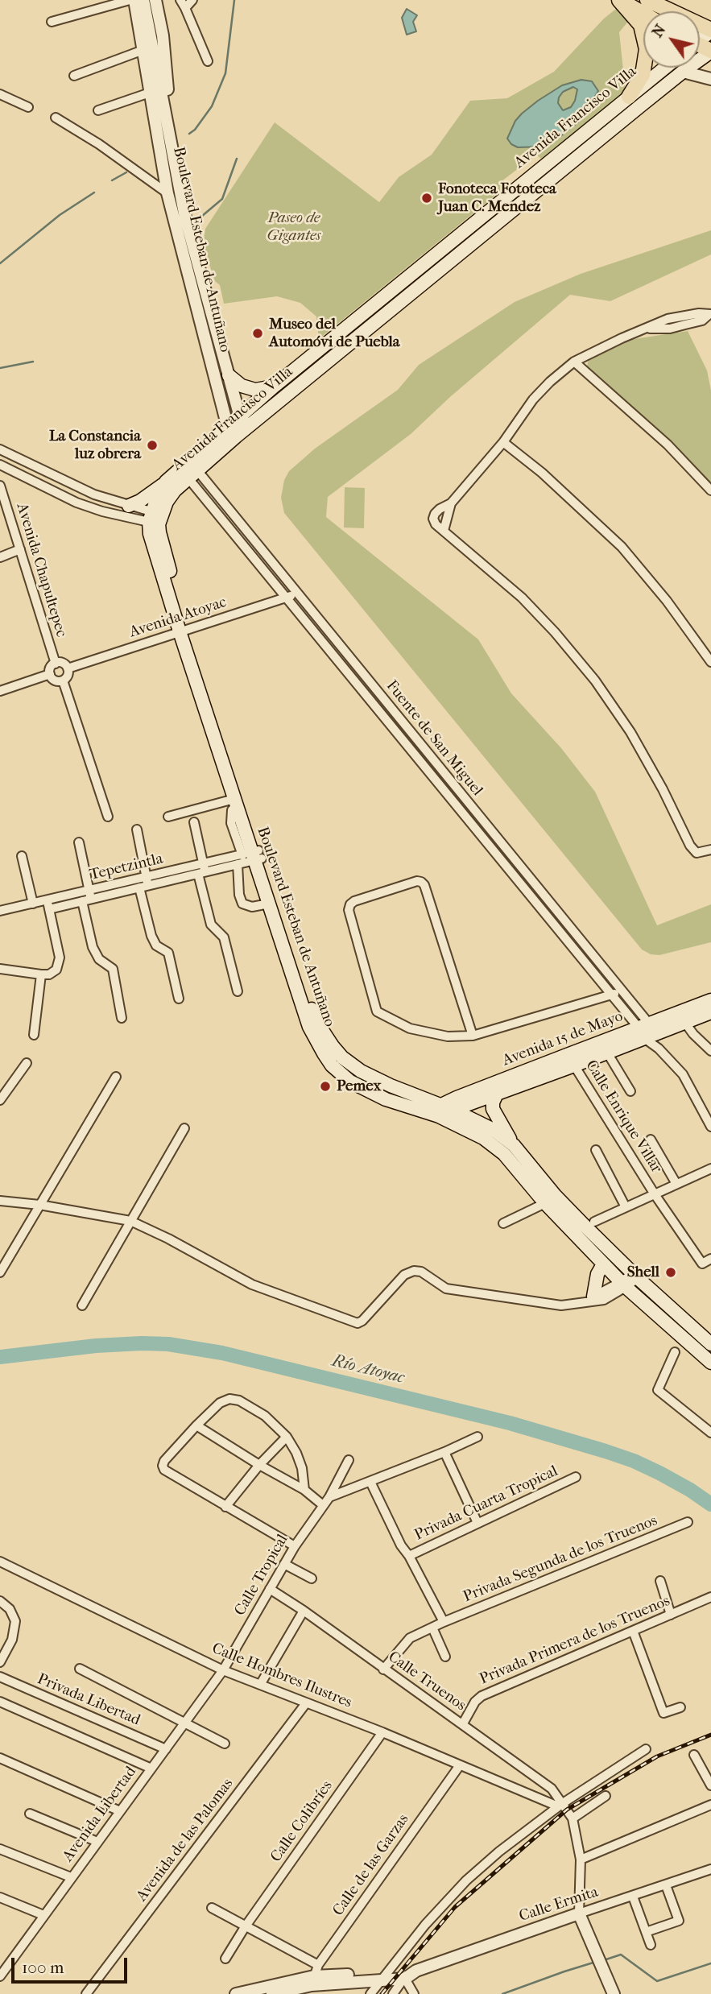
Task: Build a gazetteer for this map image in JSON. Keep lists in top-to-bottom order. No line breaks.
{"streets":{"main road":["Avenida Francisco Villa","Boulevard Esteban de Antuñano","Avenida 15 de Mayo"],"street":["Avenida Chapultepec","Avenida Atoyac","Fuente de San Miguel","Tepetzintla","Calle Enrique Villar","Privada Cuarta Tropical","Privada Segunda de los Truenos","Calle Tropical","Privada Primera de los Truenos","Calle Hombres Ilustres","Calle Truenos","Privada Libertad","Avenida Libertad","Calle Colibríes","Avenida de las Palomas","Calle de las Garzas","Calle Ermita"]},"crossings":[["Avenida Francisco Villa","Boulevard Esteban de Antuñano"],["Avenida Francisco Villa","Fuente de San Miguel"],["Boulevard Esteban de Antuñano","Avenida Atoyac"],["Boulevard Esteban de Antuñano","Tepetzintla"],["Boulevard Esteban de Antuñano","Avenida 15 de Mayo"],["Avenida Chapultepec","Avenida Atoyac"],["Avenida Atoyac","Fuente de San Miguel"],["Fuente de San Miguel","Avenida 15 de Mayo"],["Avenida 15 de Mayo","Calle Enrique Villar"],["Privada Segunda de los Truenos","Calle Truenos"],["Calle Tropical","Calle Hombres Ilustres"],["Calle Tropical","Calle Truenos"],["Calle Tropical","Avenida Libertad"],["Privada Primera de los Truenos","Calle Truenos"],["Calle Hombres Ilustres","Calle Truenos"],["Calle Hombres Ilustres","Avenida Libertad"],["Calle Hombres Ilustres","Calle Colibríes"],["Calle Hombres Ilustres","Avenida de las Palomas"],["Calle Hombres Ilustres","Calle de las Garzas"],["Privada Libertad","Avenida Libertad"],["Calle de las Garzas","Calle Ermita"]],"water":["Río Atoyac"],"parks":["Paseo de Gigantes"],"places":["Fonoteca Fototeca Juan C. Mendez","Museo del Automóvi de Puebla","La Constancia luz obrera","Pemex","Shell"],"scale_bar":"100 m","north":"top left"}
